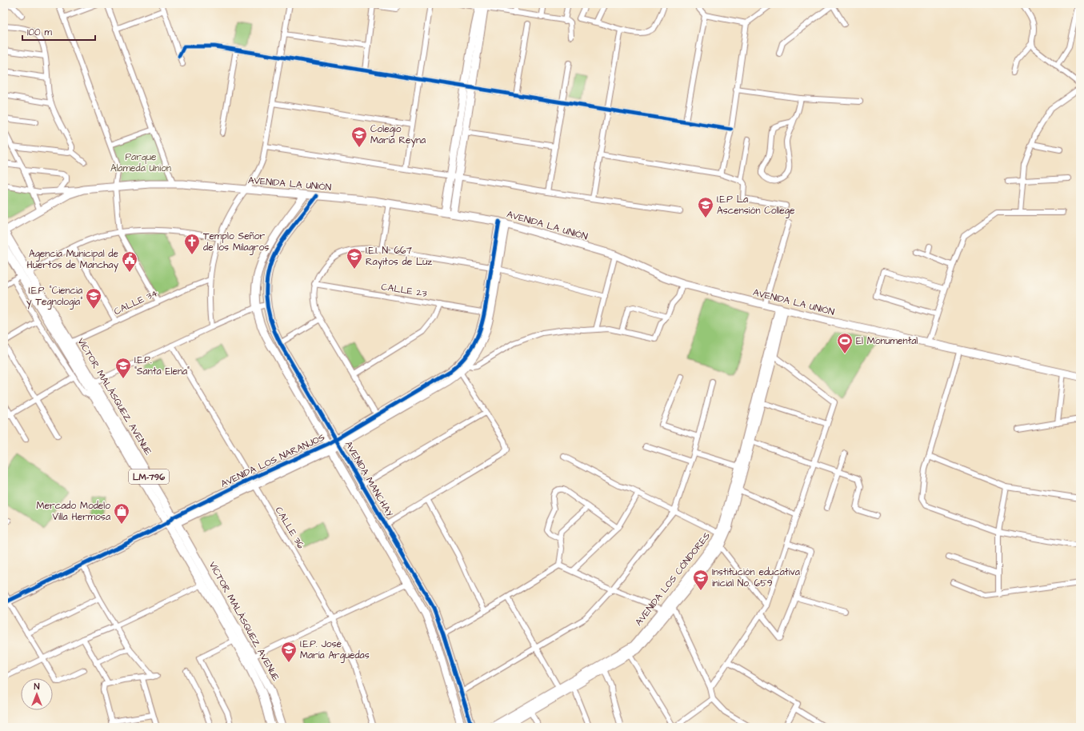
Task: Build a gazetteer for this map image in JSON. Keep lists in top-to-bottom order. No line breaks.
{"streets":{"main road":["VÍCTOR MALÁSQUEZ AVENUE","LM-796"],"street":["AVENIDA LA UNIÓN","CALLE 23","CALLE 34","AVENIDA LOS NARANJOS","AVENIDA MANCHAY","CALLE 36","AVENIDA LOS CÓNDORES"]},"crossings":[["AVENIDA LA UNIÓN","VÍCTOR MALÁSQUEZ AVENUE"],["AVENIDA LA UNIÓN","AVENIDA LOS NARANJOS"],["AVENIDA LA UNIÓN","AVENIDA MANCHAY"],["AVENIDA LA UNIÓN","AVENIDA LOS CÓNDORES"],["CALLE 23","AVENIDA LOS NARANJOS"],["CALLE 34","VÍCTOR MALÁSQUEZ AVENUE"],["VÍCTOR MALÁSQUEZ AVENUE","AVENIDA LOS NARANJOS"],["AVENIDA LOS NARANJOS","AVENIDA MANCHAY"],["AVENIDA LOS NARANJOS","CALLE 36"]],"parks":["Parque Alameda Union"],"places":{"school or university":["Colegio Maria Reyna","I.E.P La Ascensión College","I.E.I. N° 667 Rayitos de Luz","I.E.P. \"Ciencia y Tegnología\"","I.E.P. \"Santa Elena\"","Institución educativa inicial No. 659","I.E.P. José María Arguedas"],"church":["Templo Señor de los Milagros"],"public building":["Agencia Municipal de Huertos de Manchay"],"sports":["El Monumental"],"shop":["Mercado Modelo Villa Hermosa"]},"scale_bar":"100 m","north":"top"}
